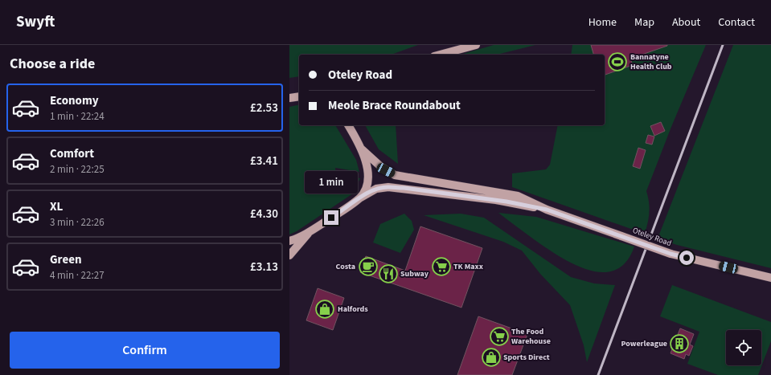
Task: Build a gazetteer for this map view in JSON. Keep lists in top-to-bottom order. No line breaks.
{"streets":{"main road":["Oteley Road"]},"places":{"sports":["Bannatyne Health Club"],"cafe":["Costa"],"supermarket":["TK Maxx","The Food Warehouse"],"restaurant":["Subway"],"shop":["Halfords","Sports Direct"],"building":["Powerleague"]},"page":{"header":"Swyft","nav":["Home","Map","About","Contact"],"heading":"Choose a ride","banner":["Oteley Road","Meole Brace Roundabout"],"list":[{"name":"Economy","note":"1 min · 22:24","value":"£2.53"},{"name":"Comfort","note":"2 min · 22:25","value":"£3.41"},{"name":"XL","note":"3 min · 22:26","value":"£4.30"},{"name":"Green","note":"4 min · 22:27","value":"£3.13"}],"bubble":"1 min","buttons":"Confirm"}}
